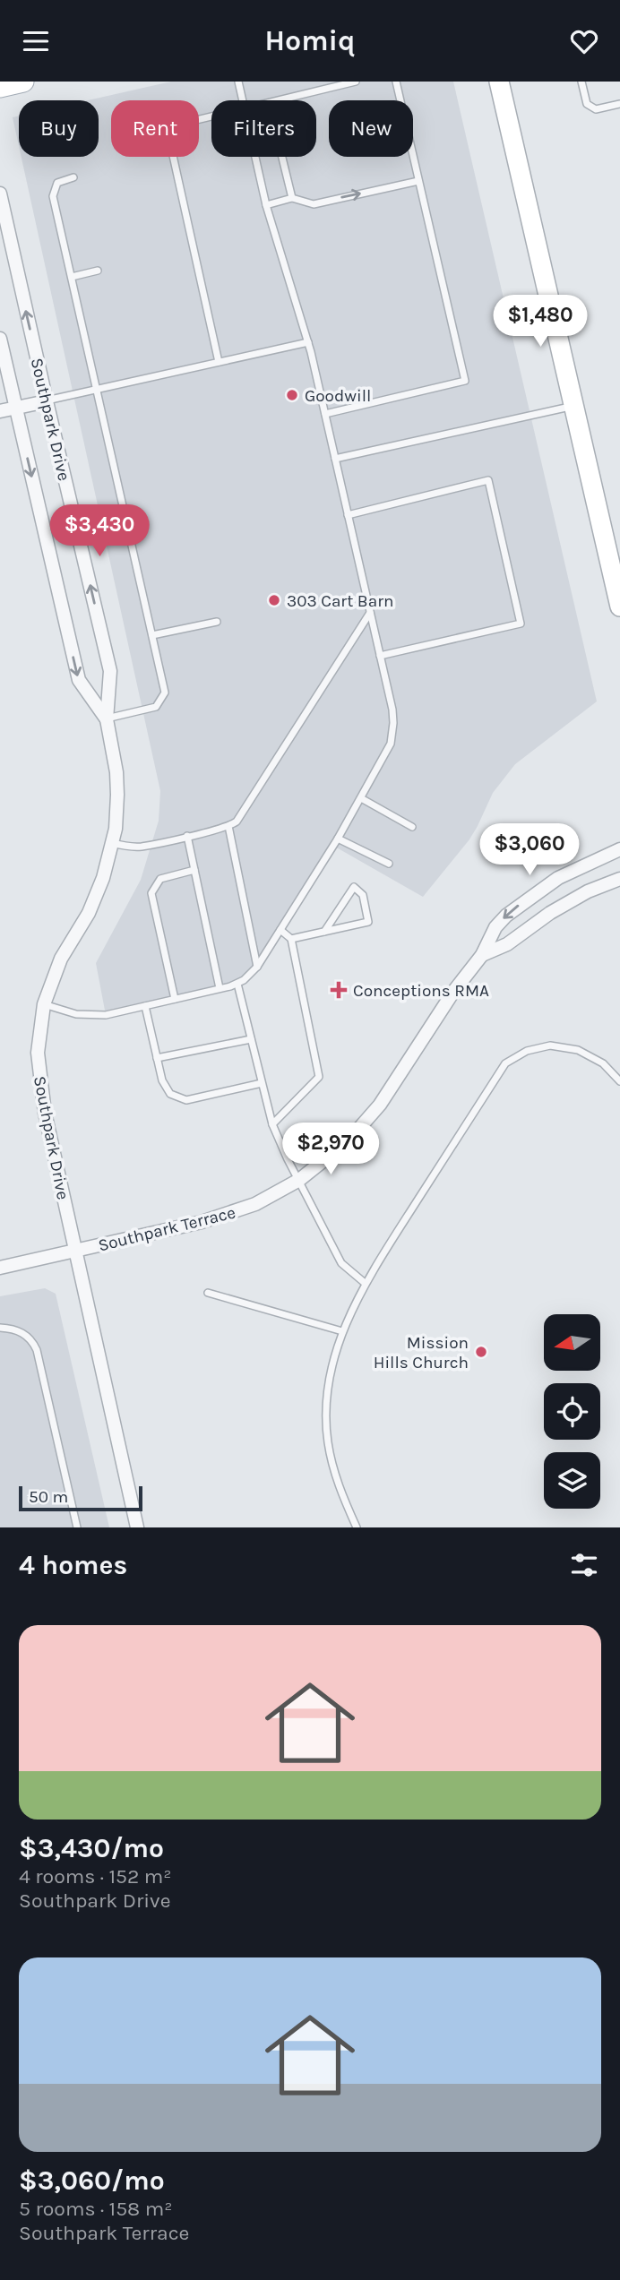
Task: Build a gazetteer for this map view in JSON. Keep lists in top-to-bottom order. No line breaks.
{"streets":{"street":["Southpark Drive","Southpark Terrace"]},"crossings":[["Southpark Drive","Southpark Terrace"]],"places":{"other":["Goodwill","303 Cart Barn","Mission Hills Church"],"health":["Conceptions RMA"]},"scale_bar":"50 m","north":"left","page":{"header":"Homiq","chip":["Buy","Rent","Filters","New"],"price":["$1,480","$3,430","$3,060","$2,970"],"scale":"50 m","heading":"4 homes","list":[{"name":"$3,430/mo","note":"4 rooms · 152 m² · Southpark Drive"},{"name":"$3,060/mo","note":"5 rooms · 158 m² · Southpark Terrace"}]}}
